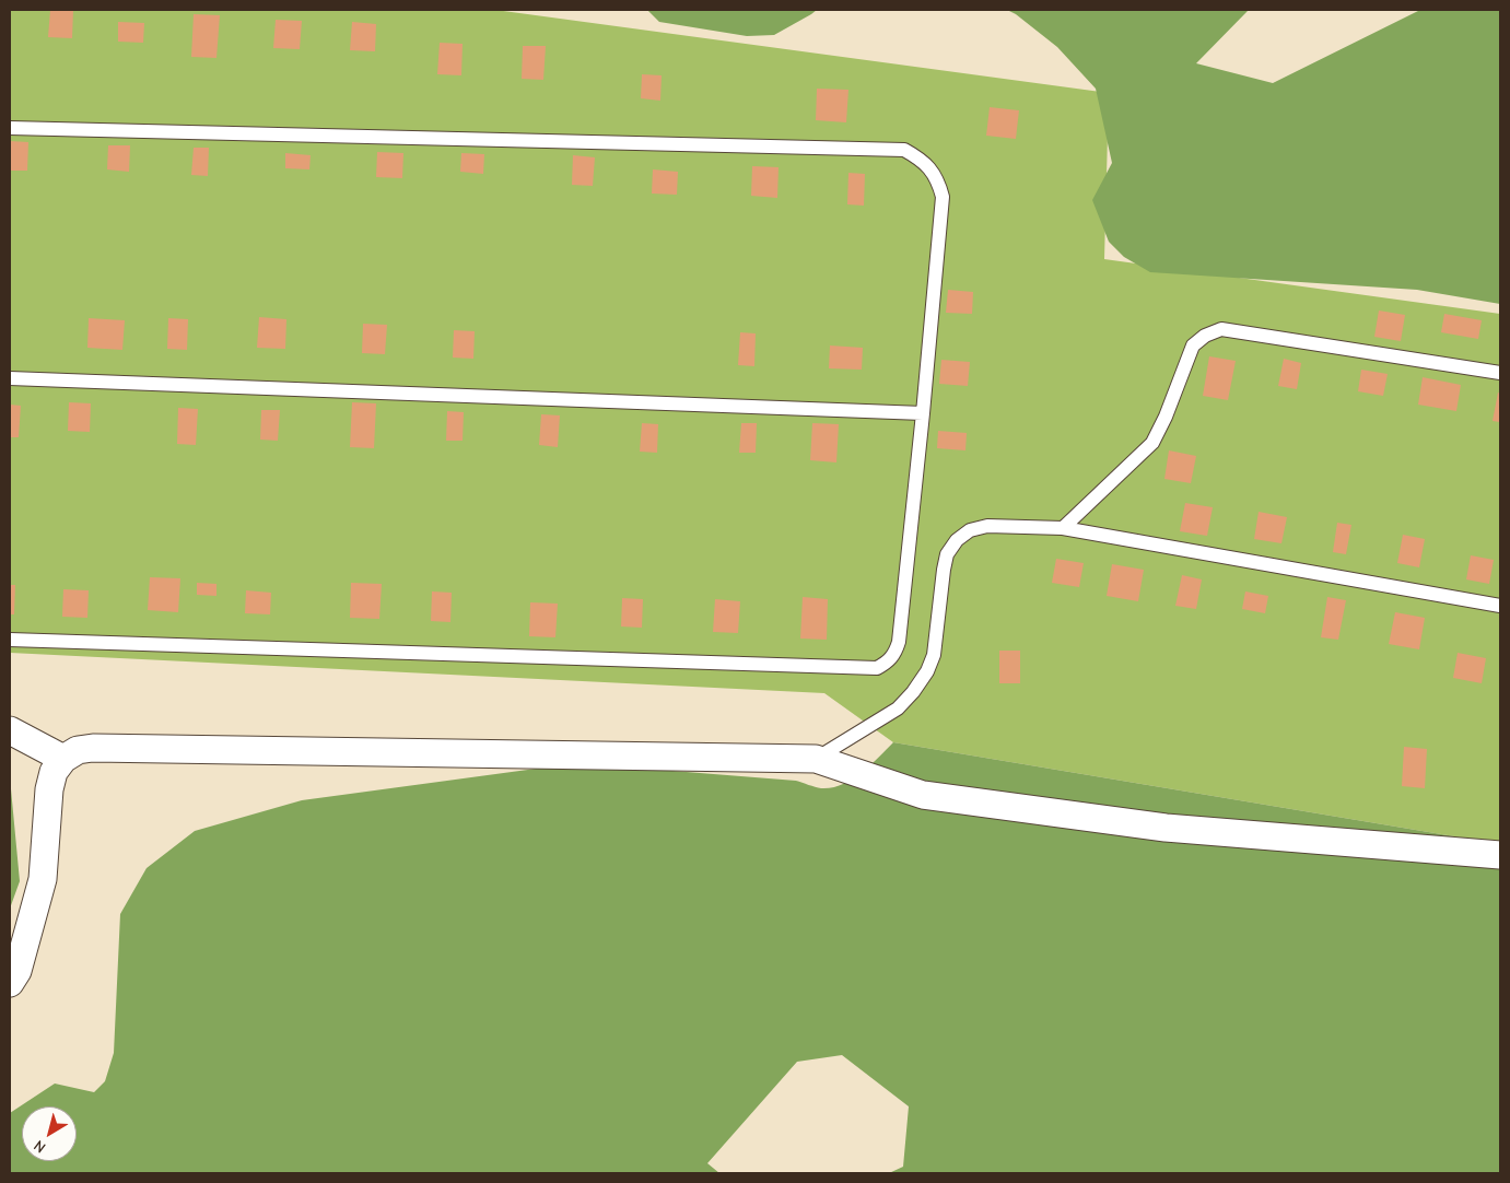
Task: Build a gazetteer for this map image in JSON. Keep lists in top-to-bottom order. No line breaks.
{"north":"bottom left"}
